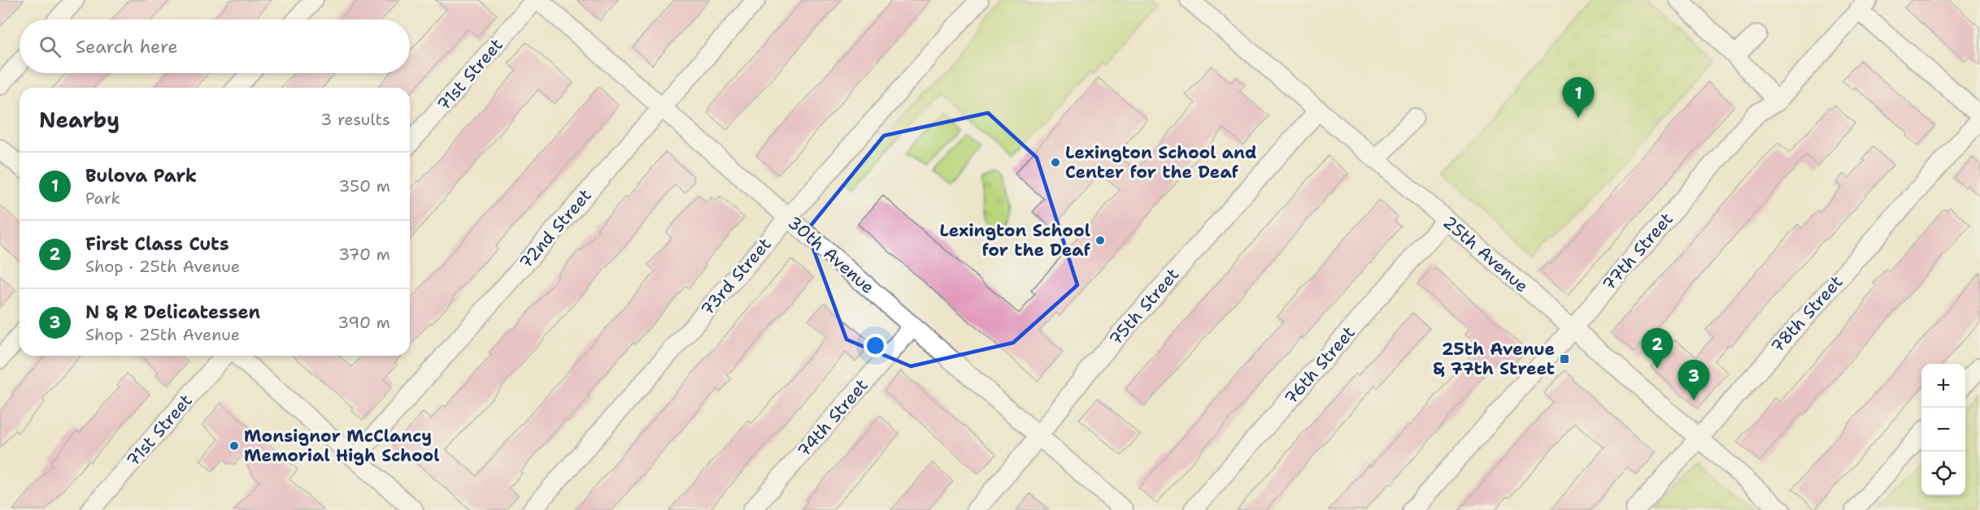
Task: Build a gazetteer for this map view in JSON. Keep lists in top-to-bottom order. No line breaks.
{"streets":{"street":["71st Street","72nd Street","77th Street","25th Avenue","30th Avenue","73rd Street","75th Street","78th Street","76th Street","74th Street"]},"crossings":[["71st Street","30th Avenue"],["72nd Street","30th Avenue"],["77th Street","25th Avenue"],["25th Avenue","75th Street"],["25th Avenue","78th Street"],["25th Avenue","76th Street"],["30th Avenue","73rd Street"],["30th Avenue","75th Street"],["30th Avenue","74th Street"]],"places":{"other":["Lexington School and Center for the Deaf","Lexington School for the Deaf","Monsignor McClancy Memorial High School"],"transit":["25th Avenue & 77th Street"]},"page":{"search":"Search here","pins":["1","2","3"],"heading":["Nearby","3 results"],"list":[{"mark":"1","name":"Bulova Park","note":"Park","value":"350 m"},{"mark":"2","name":"First Class Cuts","note":"Shop · 25th Avenue","value":"370 m"},{"mark":"3","name":"N & R Delicatessen","note":"Shop · 25th Avenue","value":"390 m"}],"map_buttons":["+","−"]}}
